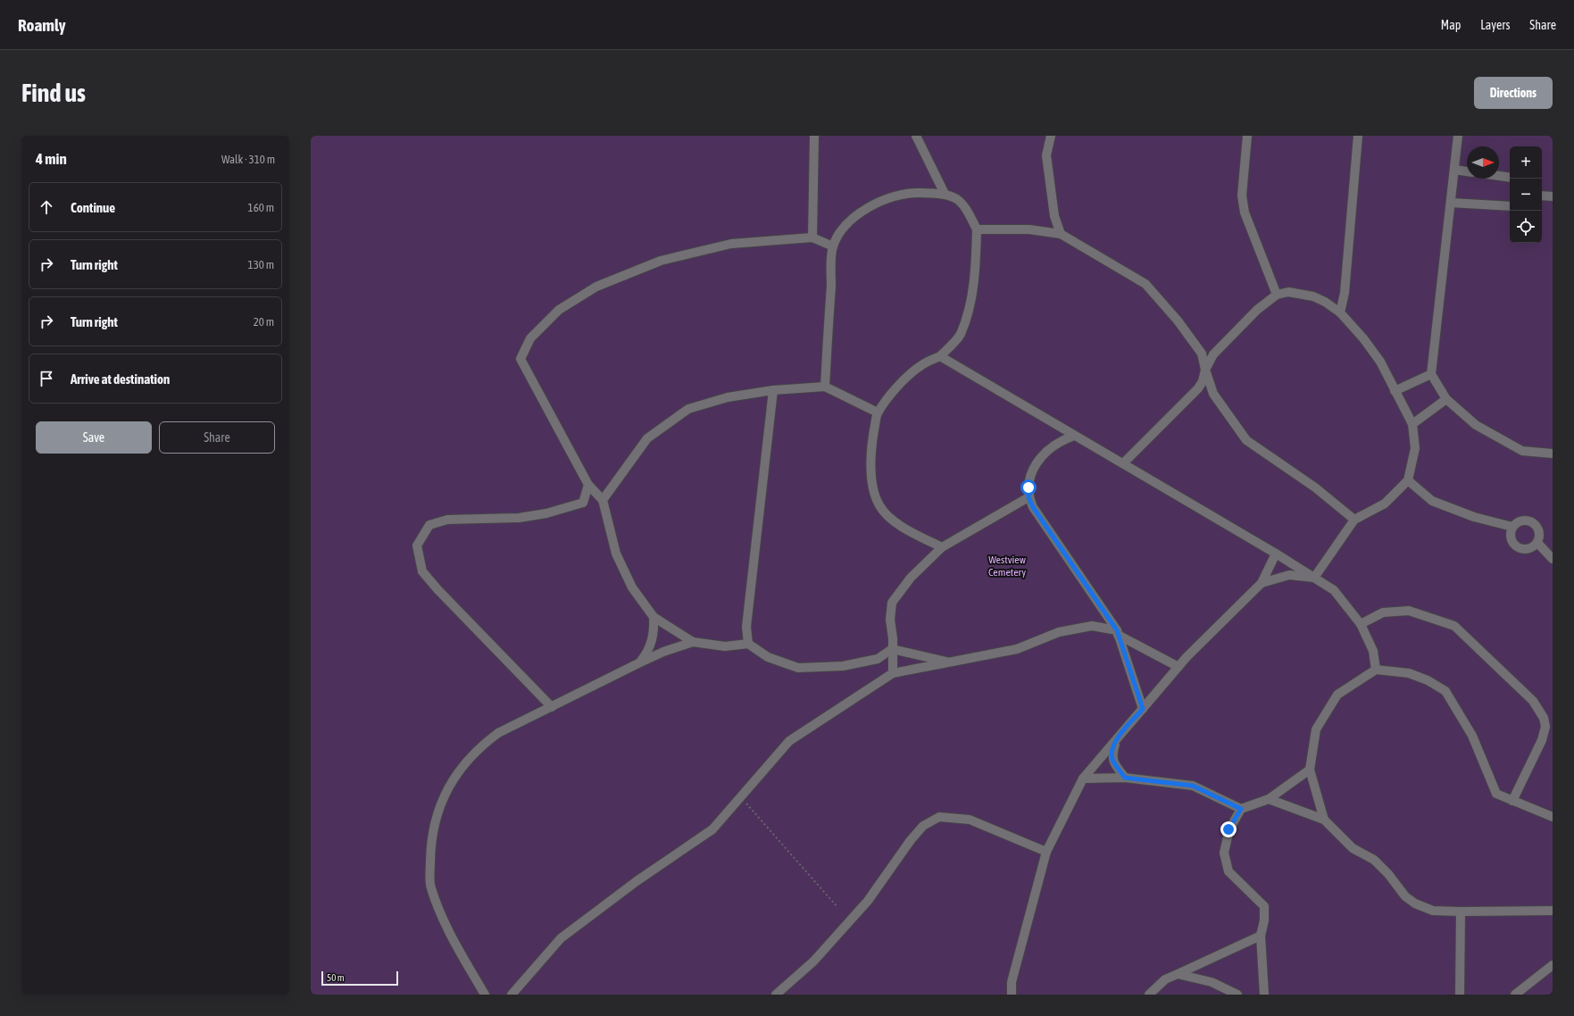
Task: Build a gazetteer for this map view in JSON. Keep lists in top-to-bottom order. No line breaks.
{"parks":["Westview Cemetery"],"scale_bar":"50 m","north":"right","page":{"header":"Roamly","nav":["Map","Layers","Share"],"buttons":["Directions",["Save","Share"]],"title":"Find us","heading":["4 min","Walk · 310 m"],"map_buttons":["+","−"],"list":[["Continue","160 m"],["Turn right","130 m"],["Turn right","20 m"],"Arrive at destination"],"scale":"50 m"}}
